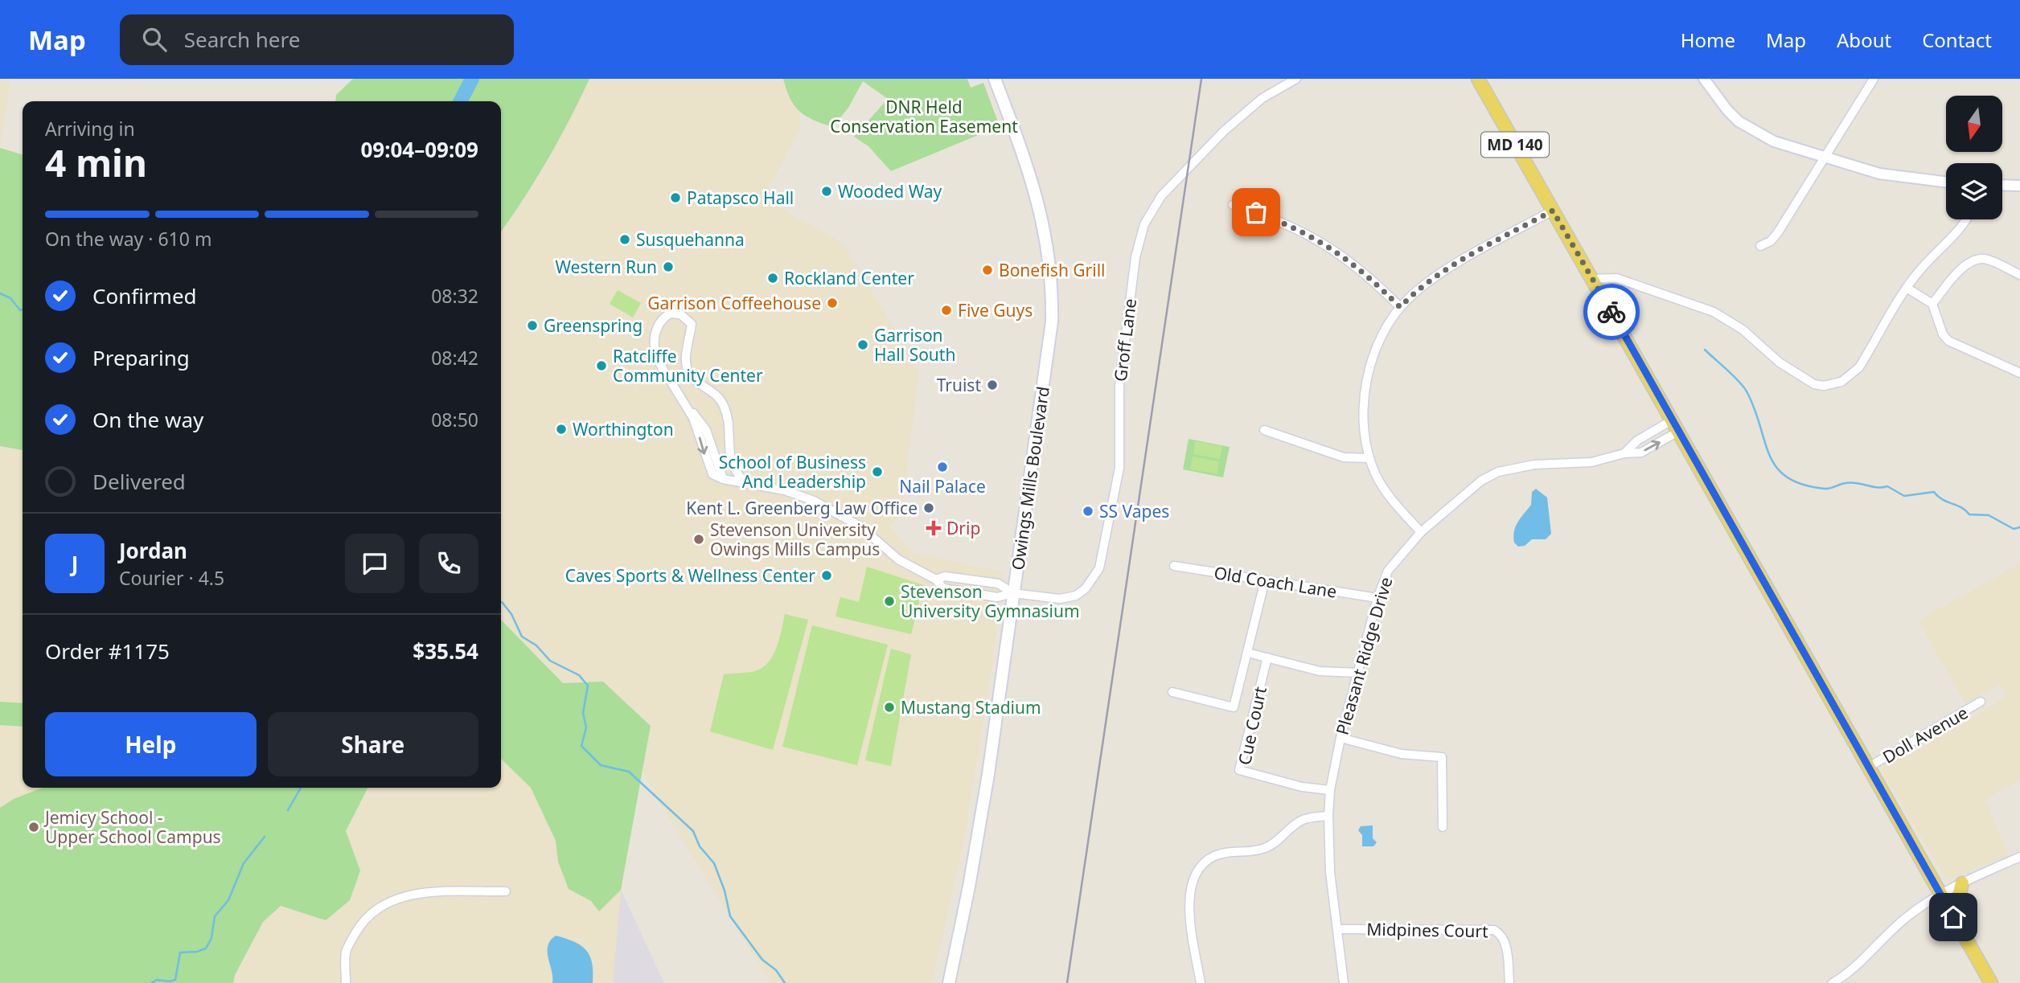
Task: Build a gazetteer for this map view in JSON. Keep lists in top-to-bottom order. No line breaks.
{"streets":{"main road":["MD 140","Owings Mills Boulevard"],"street":["Groff Lane","Old Coach Lane","Pleasant Ridge Drive","Cue Court","Doll Avenue","Midpines Court"]},"crossings":[["MD 140","Pleasant Ridge Drive"],["MD 140","Doll Avenue"],["Groff Lane","Owings Mills Boulevard"],["Old Coach Lane","Pleasant Ridge Drive"],["Pleasant Ridge Drive","Cue Court"],["Pleasant Ridge Drive","Midpines Court"]],"parks":["DNR Held Conservation Easement"],"places":{"other":["Wooded Way","Patapsco Hall","Susquehanna","Western Run","Bonefish Grill","Rockland Center","Garrison Coffeehouse","Five Guys","Greenspring","Garrison Hall South","Ratcliffe Community Center","Truist","Worthington","Nail Palace","School of Business And Leadership","Kent L. Greenberg Law Office","SS Vapes","Stevenson University Owings Mills Campus","Caves Sports & Wellness Center","Stevenson University Gymnasium","Mustang Stadium","Jemicy School - Upper School Campus"],"health":["Drip"]},"north":"bottom","page":{"header":"Map","search":"Search here","nav":["Home","Map","About","Contact"],"heading":["4 min","Arriving in","09:04–09:09"],"panel":["Jordan","Courier · 4.5","Order #1175","$35.54"],"bar":"On the way · 610 m","list":[["Confirmed","08:32"],["Preparing","08:42"],["On the way","08:50"],"Delivered"],"round":"J","buttons":["Help","Share"]}}
